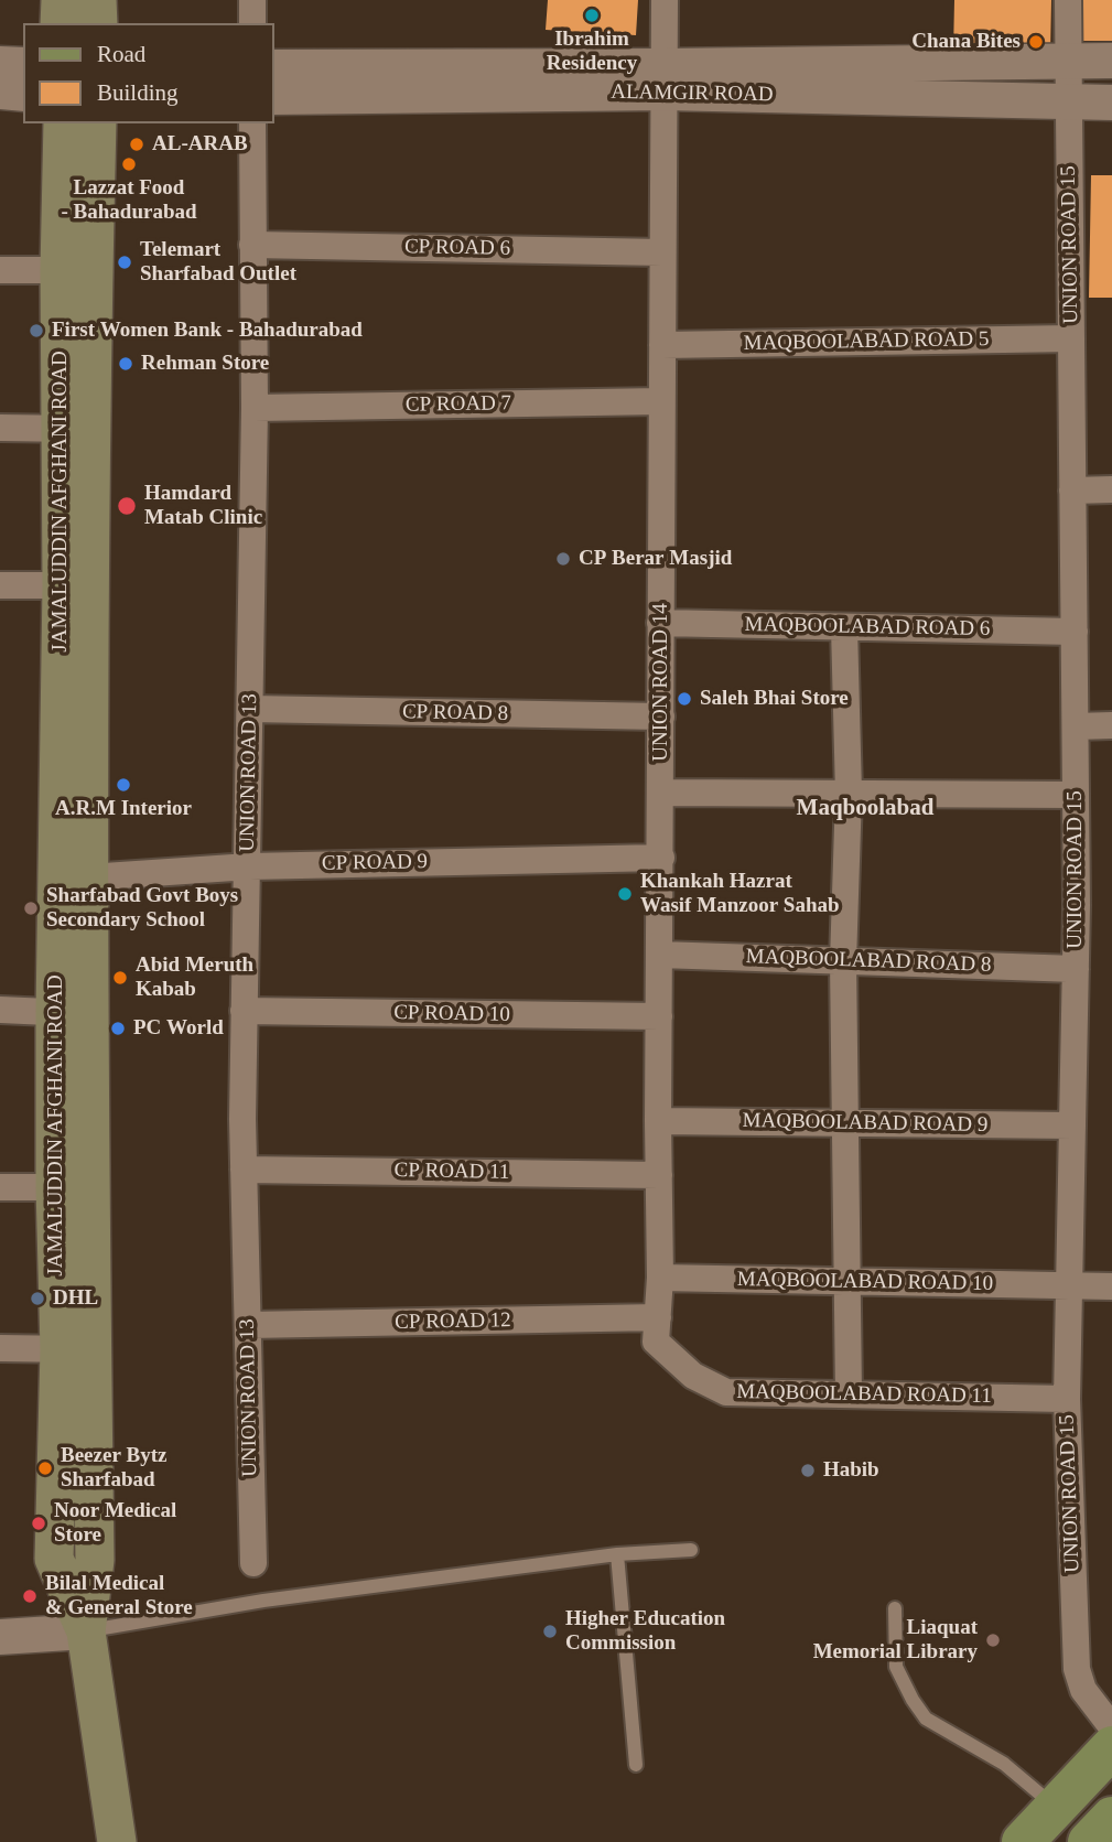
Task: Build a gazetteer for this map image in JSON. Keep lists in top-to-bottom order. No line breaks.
{"streets":{"main road":["JAMALUDDIN AFGHANI ROAD"],"street":["ALAMGIR ROAD","UNION ROAD 15","CP ROAD 6","MAQBOOLABAD ROAD 5","CP ROAD 7","MAQBOOLABAD ROAD 6","UNION ROAD 14","CP ROAD 8","UNION ROAD 13","CP ROAD 9","MAQBOOLABAD ROAD 8","CP ROAD 10","MAQBOOLABAD ROAD 9","CP ROAD 11","MAQBOOLABAD ROAD 10","CP ROAD 12","MAQBOOLABAD ROAD 11"]},"crossings":[["ALAMGIR ROAD","UNION ROAD 15"],["ALAMGIR ROAD","UNION ROAD 14"],["UNION ROAD 15","MAQBOOLABAD ROAD 5"],["UNION ROAD 15","MAQBOOLABAD ROAD 6"],["UNION ROAD 15","MAQBOOLABAD ROAD 8"],["UNION ROAD 15","MAQBOOLABAD ROAD 9"],["UNION ROAD 15","MAQBOOLABAD ROAD 10"],["UNION ROAD 15","MAQBOOLABAD ROAD 11"],["CP ROAD 6","UNION ROAD 14"],["CP ROAD 6","UNION ROAD 13"],["MAQBOOLABAD ROAD 5","UNION ROAD 14"],["CP ROAD 7","UNION ROAD 14"],["CP ROAD 7","UNION ROAD 13"],["JAMALUDDIN AFGHANI ROAD","CP ROAD 9"],["MAQBOOLABAD ROAD 6","UNION ROAD 14"],["UNION ROAD 14","CP ROAD 8"],["UNION ROAD 14","CP ROAD 9"],["UNION ROAD 14","MAQBOOLABAD ROAD 8"],["UNION ROAD 14","CP ROAD 10"],["UNION ROAD 14","MAQBOOLABAD ROAD 9"],["UNION ROAD 14","CP ROAD 11"],["UNION ROAD 14","MAQBOOLABAD ROAD 10"],["UNION ROAD 14","CP ROAD 12"],["UNION ROAD 14","MAQBOOLABAD ROAD 11"],["CP ROAD 8","UNION ROAD 13"],["UNION ROAD 13","CP ROAD 9"],["UNION ROAD 13","CP ROAD 10"],["UNION ROAD 13","CP ROAD 11"],["UNION ROAD 13","CP ROAD 12"],["CP ROAD 12","MAQBOOLABAD ROAD 11"]],"districts":["Maqboolabad"],"places":["Ibrahim Residency","Chana Bites","AL-ARAB","Lazzat Food - Bahadurabad","Telemart Sharfabad Outlet","First Women Bank - Bahadurabad","Rehman Store","Hamdard Matab Clinic","CP Berar Masjid","Saleh Bhai Store","A.R.M Interior","Khankah Hazrat Wasif Manzoor Sahab","Sharfabad Govt Boys Secondary School","Abid Meruth Kabab","PC World","DHL","Beezer Bytz Sharfabad","Habib","Noor Medical Store","Bilal Medical & General Store","Higher Education Commission","Liaquat Memorial Library"],"legend":["Road","Building"]}
